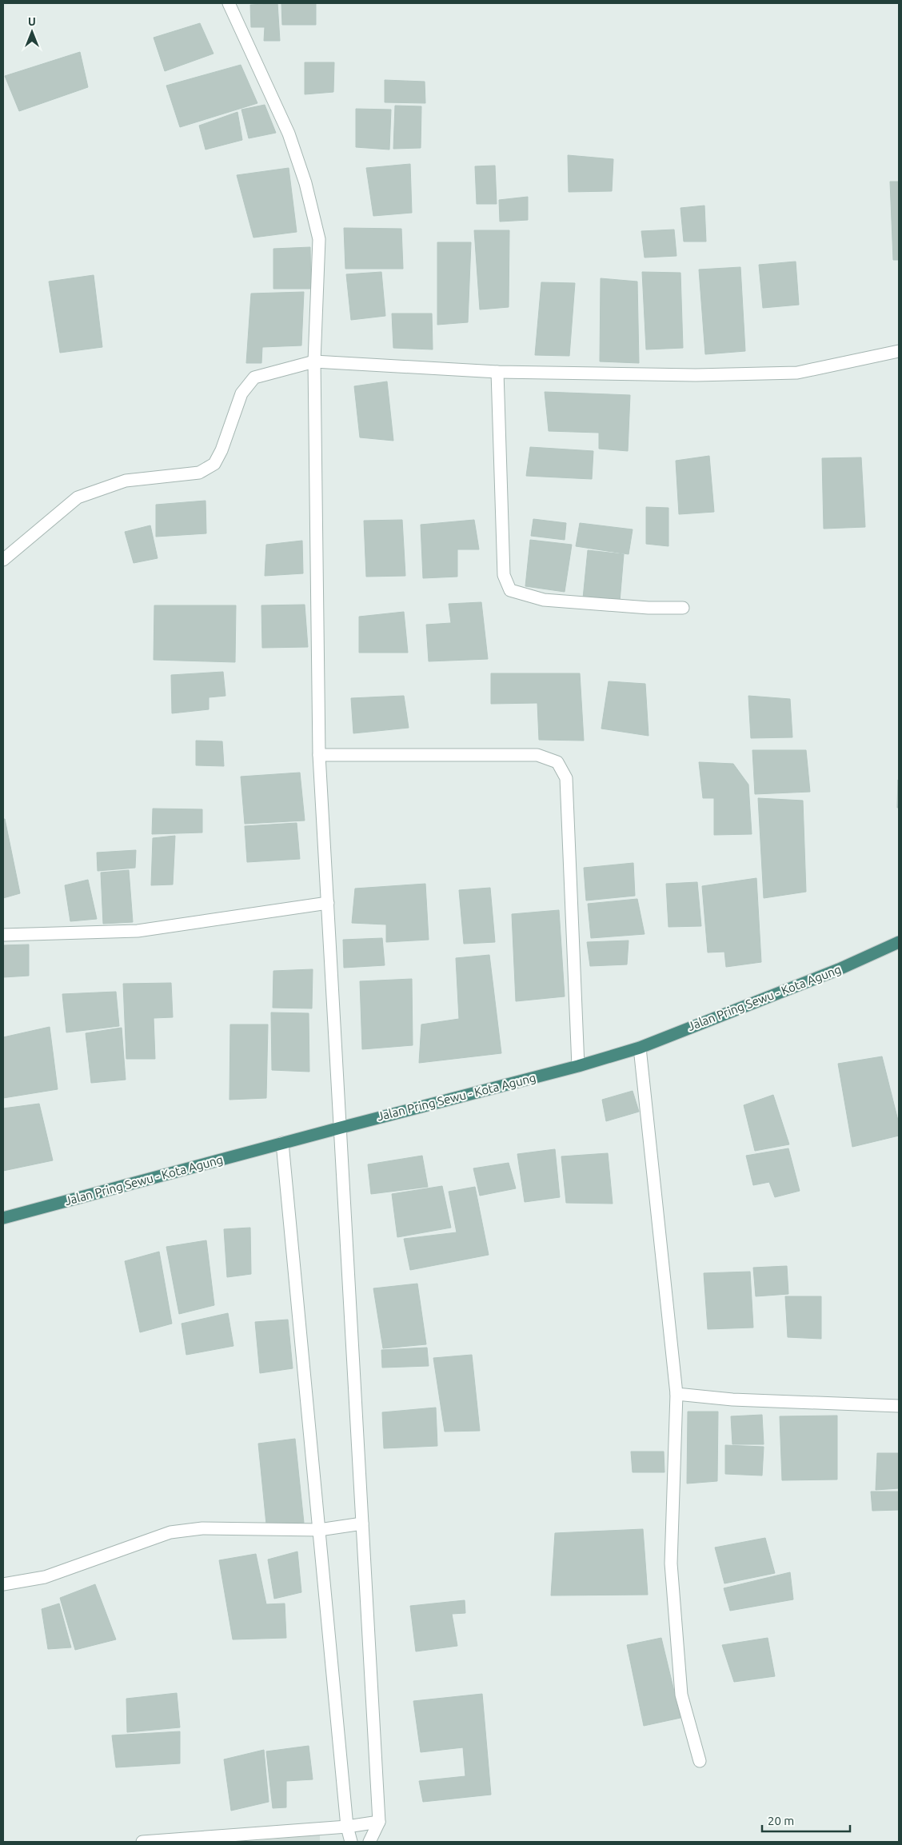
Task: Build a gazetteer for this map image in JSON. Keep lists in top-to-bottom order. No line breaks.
{"streets":{"highway":["Jalan Pring Sewu - Kota Agung"]},"scale_bar":"20 m","north":"top"}
